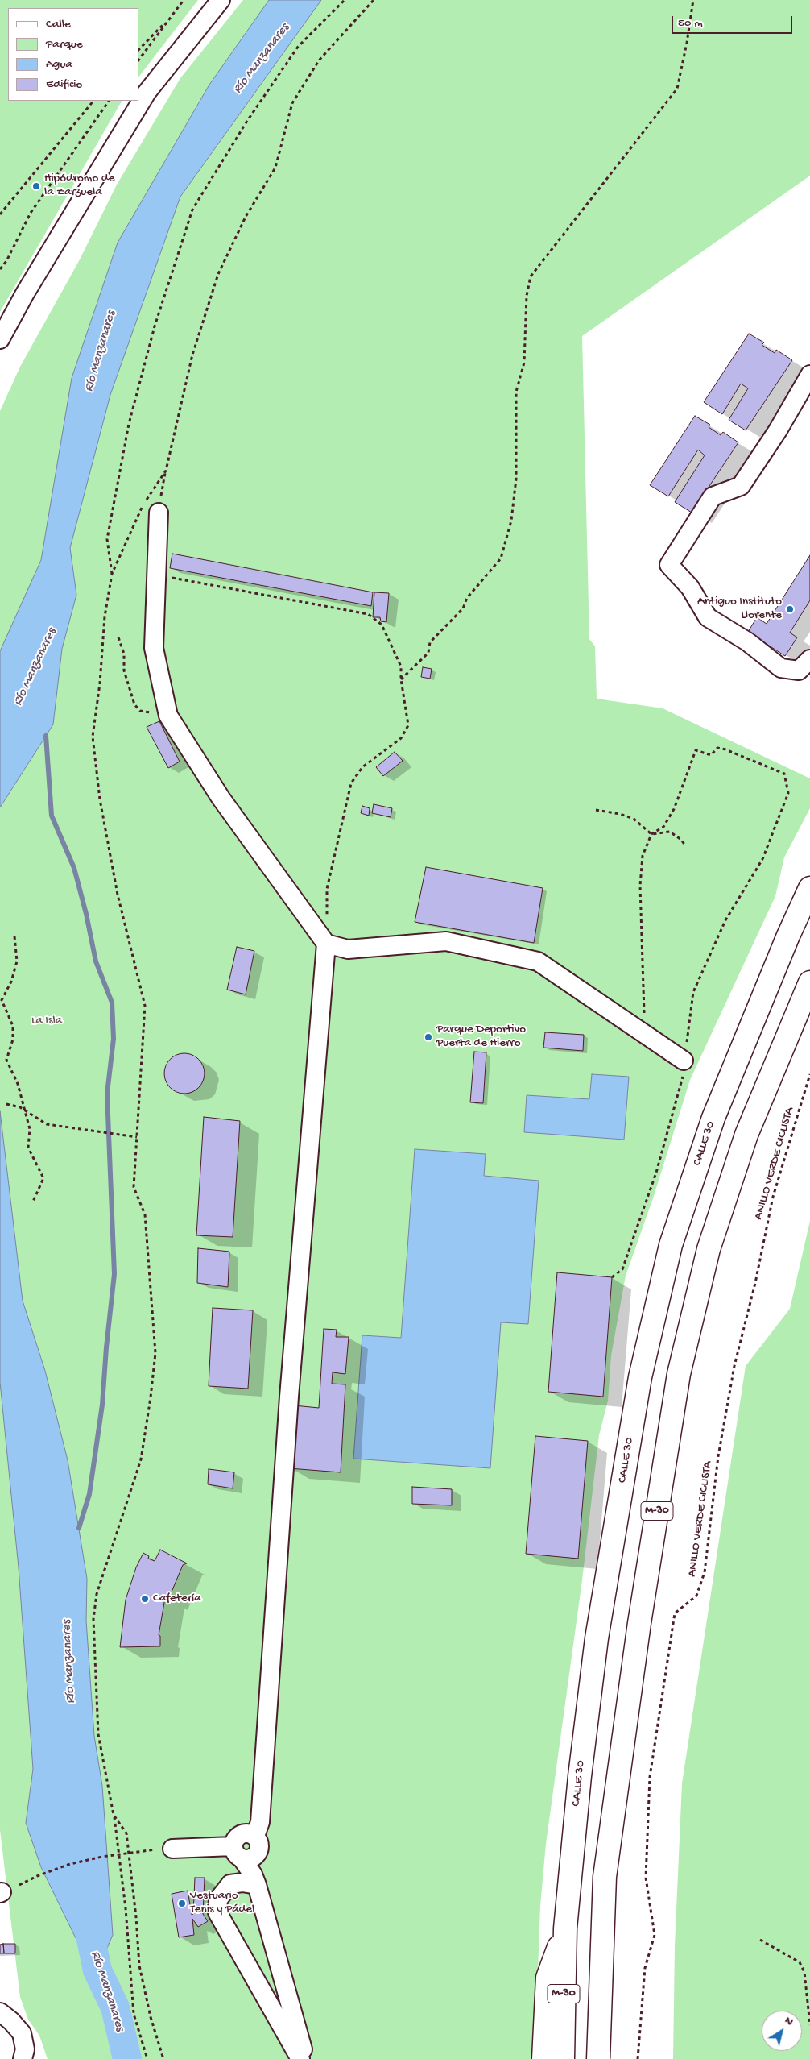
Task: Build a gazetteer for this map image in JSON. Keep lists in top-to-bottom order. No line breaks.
{"streets":{"highway":["CALLE 30","M-30"],"path":["ANILLO VERDE CICLISTA"]},"water":["Río Manzanares"],"parks":["La Isla"],"places":["Hipódromo de la Zarzuela","Antiguo Instituto Llorente","Parque Deportivo Puerta de Hierro","Cafetería","Vestuario Tenis y Pádel"],"legend":["Calle","Parque","Agua","Edificio"],"scale_bar":"50 m","north":"top right"}
